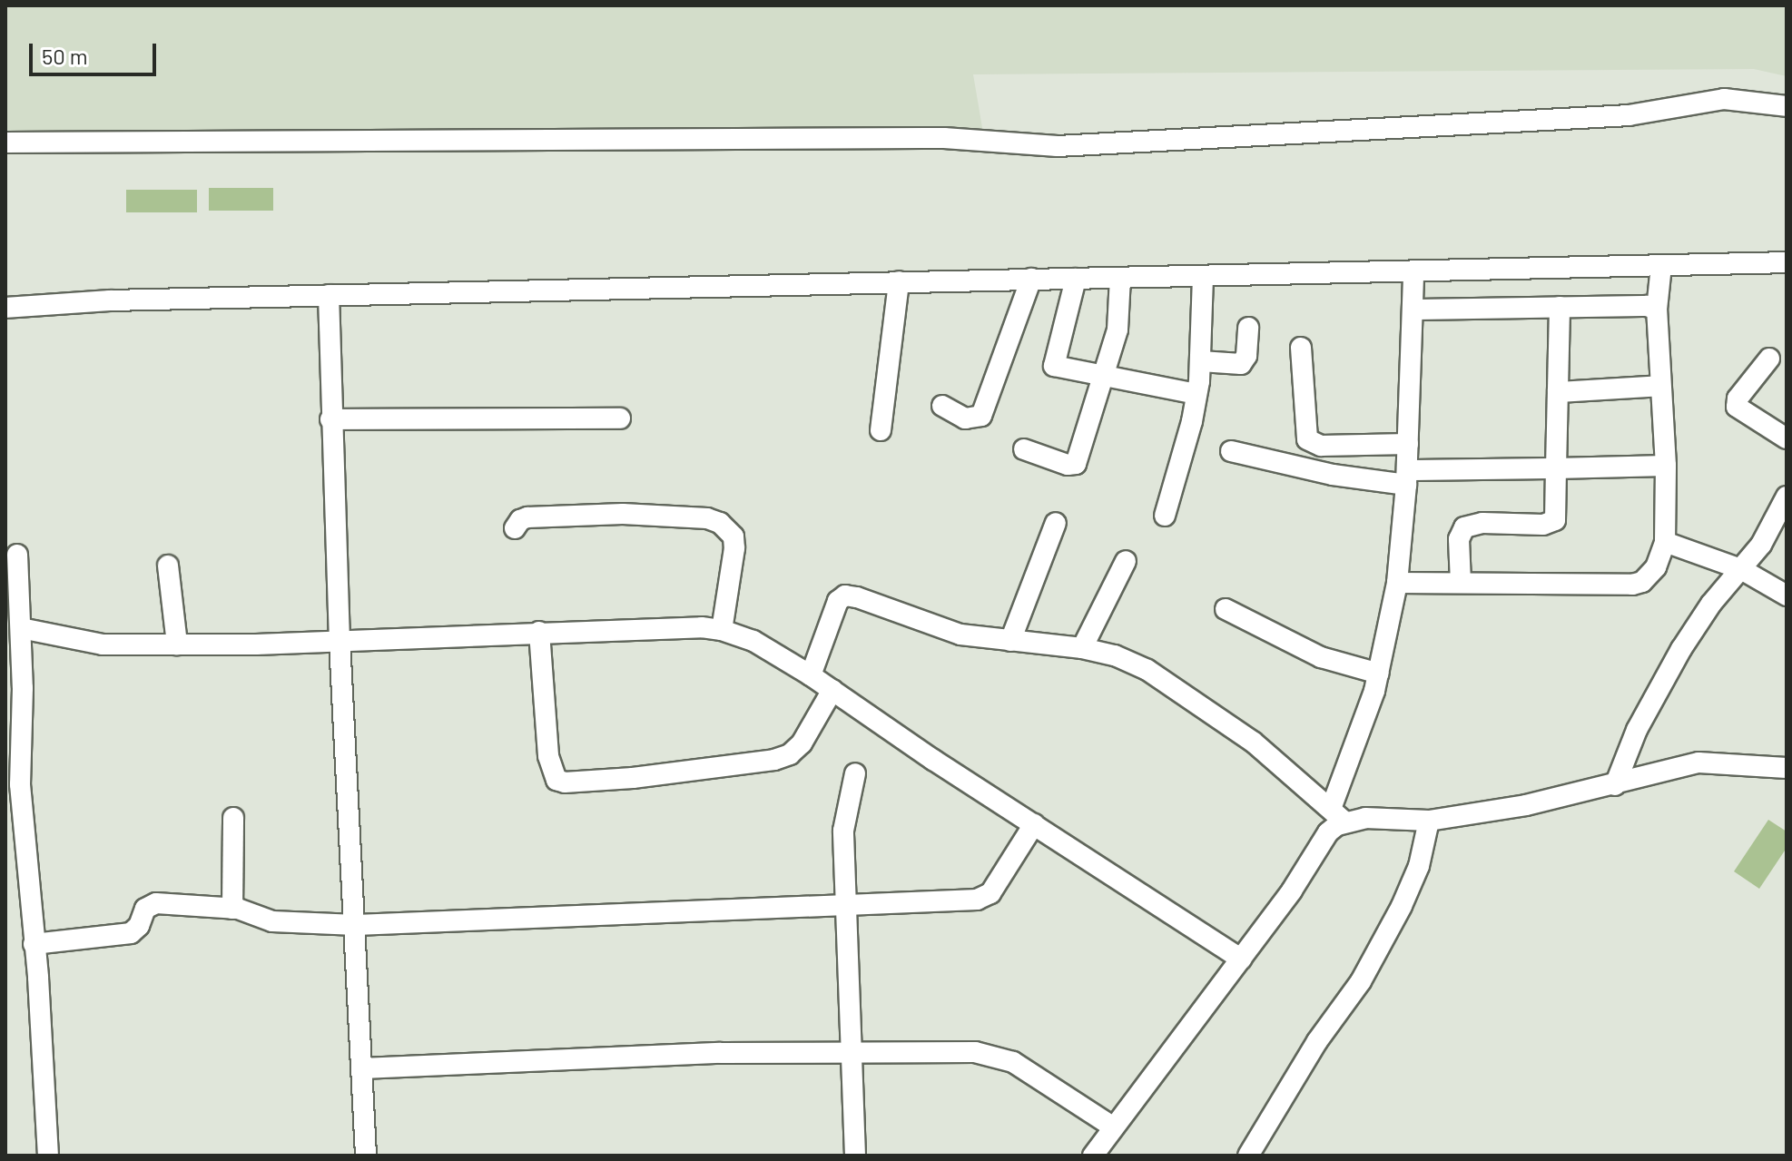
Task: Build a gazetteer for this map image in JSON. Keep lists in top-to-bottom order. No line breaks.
{"scale_bar":"50 m"}
